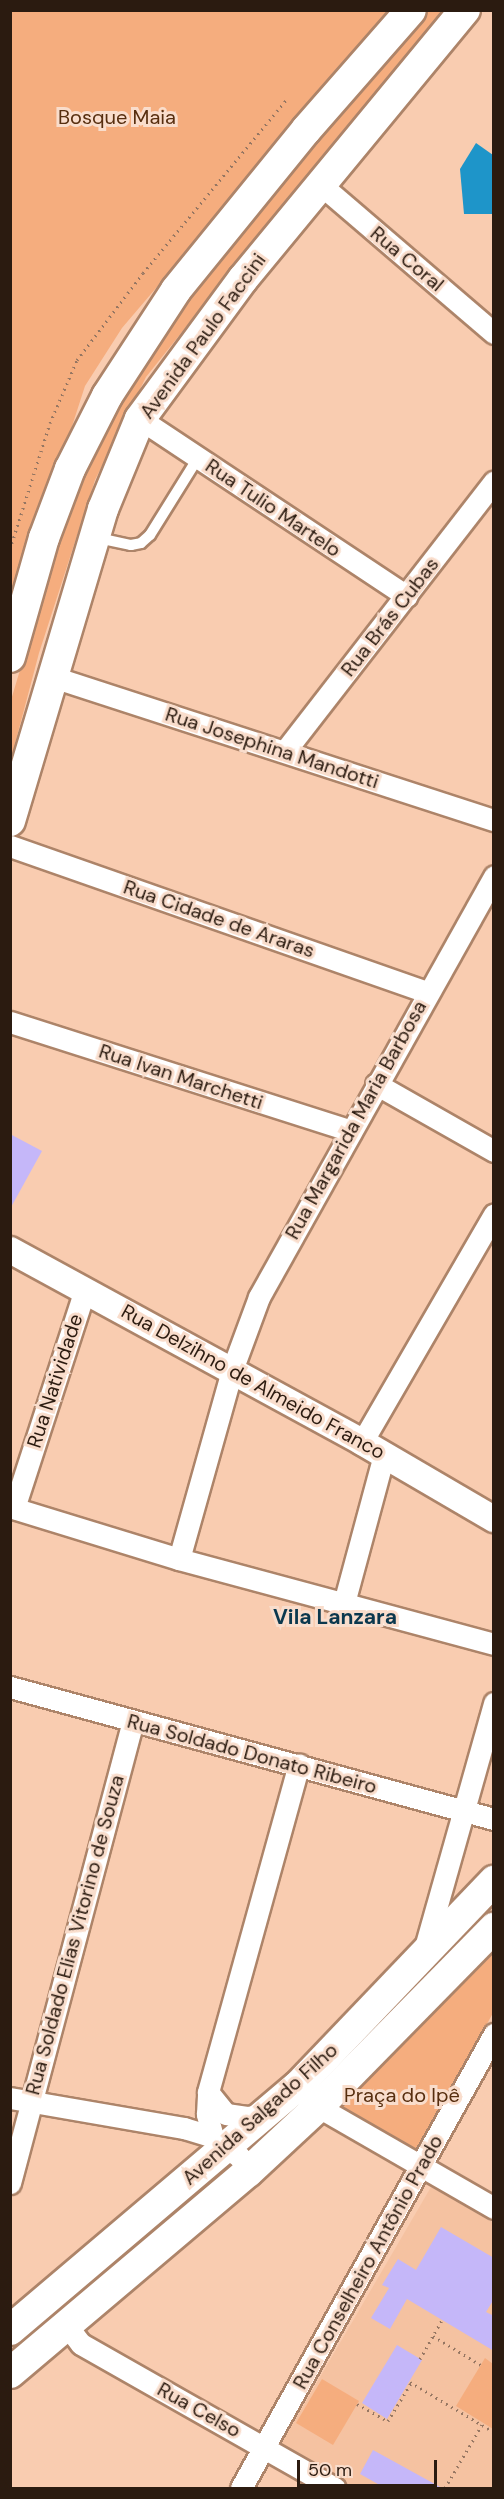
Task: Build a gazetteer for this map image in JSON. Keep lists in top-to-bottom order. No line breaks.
{"streets":{"main road":["Avenida Paulo Faccini","Avenida Salgado Filho"],"street":["Rua Coral","Rua Tulio Martelo","Rua Brás Cubas","Rua Josephina Mandotti","Rua Cidade de Araras","Rua Ivan Marchetti","Rua Margarida Maria Barbosa","Rua Natividade","Rua Delzihno de Almeido Franco","Rua Soldado Donato Ribeiro","Rua Soldado Elias Vitorino de Souza","Rua Conselheiro Antônio Prado","Rua Celso"]},"crossings":[["Rua Coral","Avenida Paulo Faccini"],["Avenida Paulo Faccini","Rua Tulio Martelo"],["Avenida Paulo Faccini","Rua Josephina Mandotti"],["Rua Tulio Martelo","Rua Brás Cubas"],["Rua Brás Cubas","Rua Josephina Mandotti"],["Rua Cidade de Araras","Rua Margarida Maria Barbosa"],["Rua Ivan Marchetti","Rua Margarida Maria Barbosa"],["Rua Margarida Maria Barbosa","Rua Delzihno de Almeido Franco"],["Rua Natividade","Rua Delzihno de Almeido Franco"],["Rua Soldado Donato Ribeiro","Rua Soldado Elias Vitorino de Souza"],["Avenida Salgado Filho","Rua Celso"],["Rua Conselheiro Antônio Prado","Rua Celso"]],"districts":["Vila Lanzara"],"parks":["Bosque Maia","Praça do Ipê"],"scale_bar":"50 m"}
